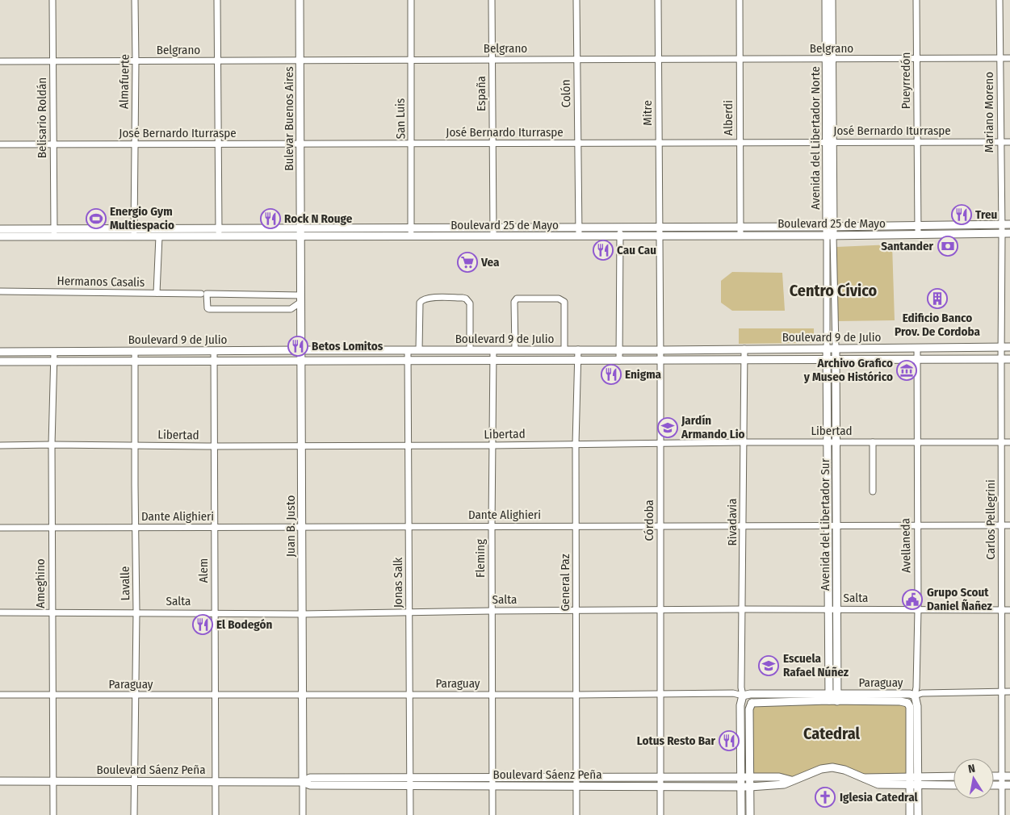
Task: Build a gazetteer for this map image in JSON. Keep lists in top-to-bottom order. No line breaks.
{"streets":{"main road":["Bulevar Buenos Aires","Avenida del Libertador Norte","Boulevard 25 de Mayo","Boulevard 9 de Julio","Rivadavia","Avenida del Libertador Sur","Juan B. Justo","Avellaneda","Paraguay","Boulevard Sáenz Peña"],"street":["Belgrano","Pueyrredón","Almafuerte","España","Colón","Mariano Moreno","Mitre","Belisario Roldán","Alberdi","San Luis","José Bernardo Iturraspe","Hermanos Casalis","Libertad","Dante Alighieri","Carlos Pellegrini","Córdoba","Fleming","Alem","Jonas Salk","General Paz","Ameghino","Lavalle","Salta"]},"crossings":[["Belgrano","Pueyrredón"],["Belgrano","Almafuerte"],["Belgrano","España"],["Belgrano","Colón"],["Belgrano","Mariano Moreno"],["Belgrano","Mitre"],["Belgrano","Belisario Roldán"],["Belgrano","Alberdi"],["Belgrano","Bulevar Buenos Aires"],["Belgrano","San Luis"],["Belgrano","Avenida del Libertador Norte"],["Pueyrredón","José Bernardo Iturraspe"],["Pueyrredón","Boulevard 25 de Mayo"],["Almafuerte","José Bernardo Iturraspe"],["Almafuerte","Boulevard 25 de Mayo"],["España","José Bernardo Iturraspe"],["España","Boulevard 25 de Mayo"],["Colón","José Bernardo Iturraspe"],["Colón","Boulevard 25 de Mayo"],["Mariano Moreno","José Bernardo Iturraspe"],["Mariano Moreno","Boulevard 25 de Mayo"],["Mariano Moreno","Carlos Pellegrini"],["Mitre","José Bernardo Iturraspe"],["Mitre","Boulevard 25 de Mayo"],["Mitre","Córdoba"],["Belisario Roldán","José Bernardo Iturraspe"],["Belisario Roldán","Boulevard 25 de Mayo"],["Alberdi","José Bernardo Iturraspe"],["Alberdi","Boulevard 25 de Mayo"],["Bulevar Buenos Aires","José Bernardo Iturraspe"],["Bulevar Buenos Aires","Boulevard 25 de Mayo"],["Bulevar Buenos Aires","Juan B. Justo"],["San Luis","José Bernardo Iturraspe"],["San Luis","Boulevard 25 de Mayo"],["José Bernardo Iturraspe","Avenida del Libertador Norte"],["Avenida del Libertador Norte","Boulevard 25 de Mayo"],["Avenida del Libertador Norte","Boulevard 9 de Julio"],["Avenida del Libertador Norte","Avenida del Libertador Sur"],["Boulevard 25 de Mayo","Carlos Pellegrini"],["Boulevard 25 de Mayo","Córdoba"],["Boulevard 25 de Mayo","Juan B. Justo"],["Hermanos Casalis","Juan B. Justo"],["Boulevard 9 de Julio","Carlos Pellegrini"],["Boulevard 9 de Julio","Córdoba"],["Boulevard 9 de Julio","Rivadavia"],["Boulevard 9 de Julio","Avenida del Libertador Sur"],["Boulevard 9 de Julio","Juan B. Justo"],["Boulevard 9 de Julio","Avellaneda"],["Boulevard 9 de Julio","Fleming"],["Boulevard 9 de Julio","Alem"],["Boulevard 9 de Julio","Jonas Salk"],["Boulevard 9 de Julio","General Paz"],["Boulevard 9 de Julio","Ameghino"],["Boulevard 9 de Julio","Lavalle"],["Libertad","Carlos Pellegrini"],["Libertad","Córdoba"],["Libertad","Rivadavia"],["Libertad","Avenida del Libertador Sur"],["Libertad","Juan B. Justo"],["Libertad","Avellaneda"],["Libertad","Fleming"],["Libertad","Alem"],["Libertad","Jonas Salk"],["Libertad","General Paz"],["Libertad","Ameghino"],["Libertad","Lavalle"],["Dante Alighieri","Carlos Pellegrini"],["Dante Alighieri","Córdoba"],["Dante Alighieri","Rivadavia"],["Dante Alighieri","Avenida del Libertador Sur"],["Dante Alighieri","Juan B. Justo"],["Dante Alighieri","Avellaneda"],["Dante Alighieri","Fleming"],["Dante Alighieri","Alem"],["Dante Alighieri","Jonas Salk"],["Dante Alighieri","General Paz"],["Dante Alighieri","Ameghino"],["Dante Alighieri","Lavalle"],["Carlos Pellegrini","Salta"],["Carlos Pellegrini","Paraguay"],["Córdoba","Salta"],["Córdoba","Paraguay"],["Córdoba","Boulevard Sáenz Peña"],["Rivadavia","Salta"],["Rivadavia","Paraguay"],["Rivadavia","Boulevard Sáenz Peña"],["Avenida del Libertador Sur","Salta"],["Avenida del Libertador Sur","Paraguay"],["Juan B. Justo","Salta"],["Juan B. Justo","Paraguay"],["Juan B. Justo","Boulevard Sáenz Peña"],["Avellaneda","Salta"],["Avellaneda","Paraguay"],["Avellaneda","Boulevard Sáenz Peña"],["Fleming","Salta"],["Fleming","Paraguay"],["Fleming","Boulevard Sáenz Peña"],["Alem","Salta"],["Alem","Paraguay"],["Alem","Boulevard Sáenz Peña"],["Jonas Salk","Salta"],["Jonas Salk","Paraguay"],["Jonas Salk","Boulevard Sáenz Peña"],["General Paz","Salta"],["General Paz","Paraguay"],["General Paz","Boulevard Sáenz Peña"],["Ameghino","Salta"],["Ameghino","Paraguay"],["Ameghino","Boulevard Sáenz Peña"],["Lavalle","Salta"],["Lavalle","Paraguay"],["Lavalle","Boulevard Sáenz Peña"]],"districts":["Centro Cívico","Catedral"],"places":{"restaurant":["Treu","Rock N Rouge","Cau Cau","Betos Lomitos","Enigma","El Bodegón","Lotus Resto Bar"],"sports":["Energio Gym Multiespacio"],"bank":["Santander"],"supermarket":["Vea"],"building":["Edificio Banco Prov. De Cordoba"],"museum":["Archivo Grafico y Museo Histórico"],"school or university":["Jardín Armando Lio","Escuela Rafael Núñez"],"public building":["Grupo Scout Daniel Ñañez"],"church":["Iglesia Catedral"]},"north":"top"}
